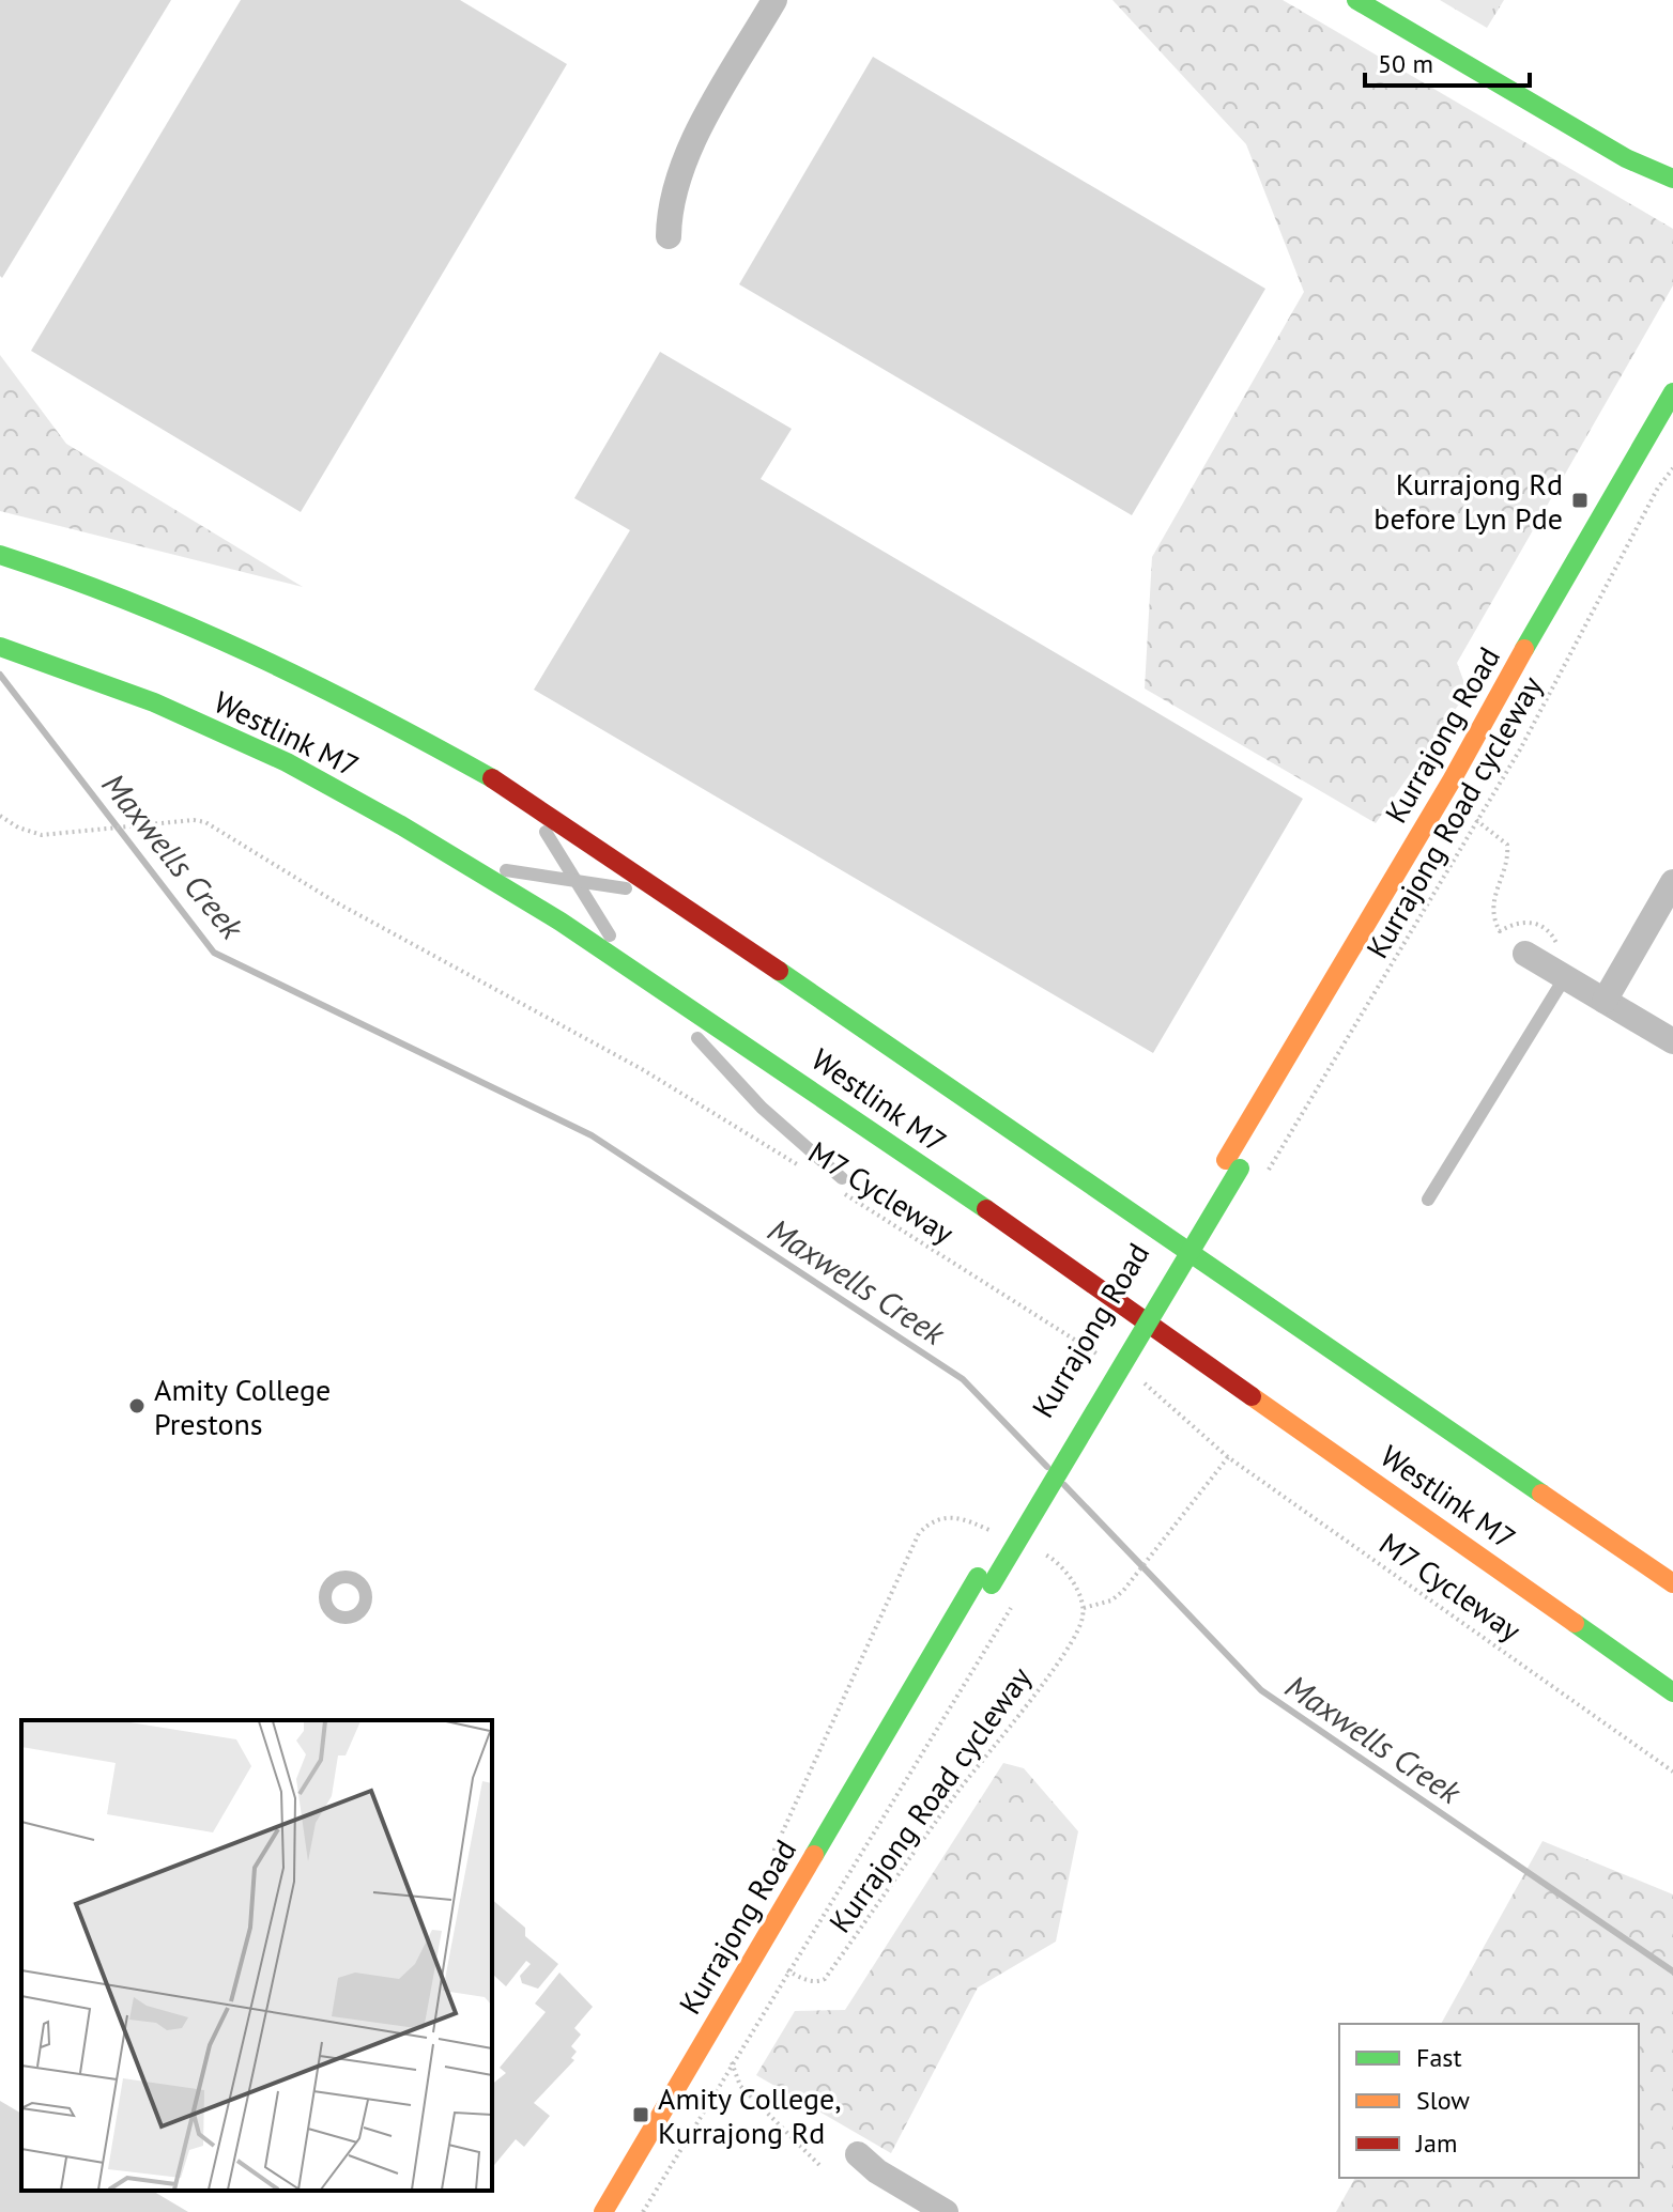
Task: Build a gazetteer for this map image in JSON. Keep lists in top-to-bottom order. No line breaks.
{"streets":{"main road":["Westlink M7","Kurrajong Road"],"path":["Kurrajong Road cycleway","M7 Cycleway"]},"crossings":[["Kurrajong Road cycleway","M7 Cycleway"]],"water":["Maxwells Creek"],"places":{"transit":["Kurrajong Rd before Lyn Pde","Amity College, Kurrajong Rd"],"other":["Amity College Prestons"]},"legend":["Fast","Slow","Jam"],"scale_bar":"50 m"}
